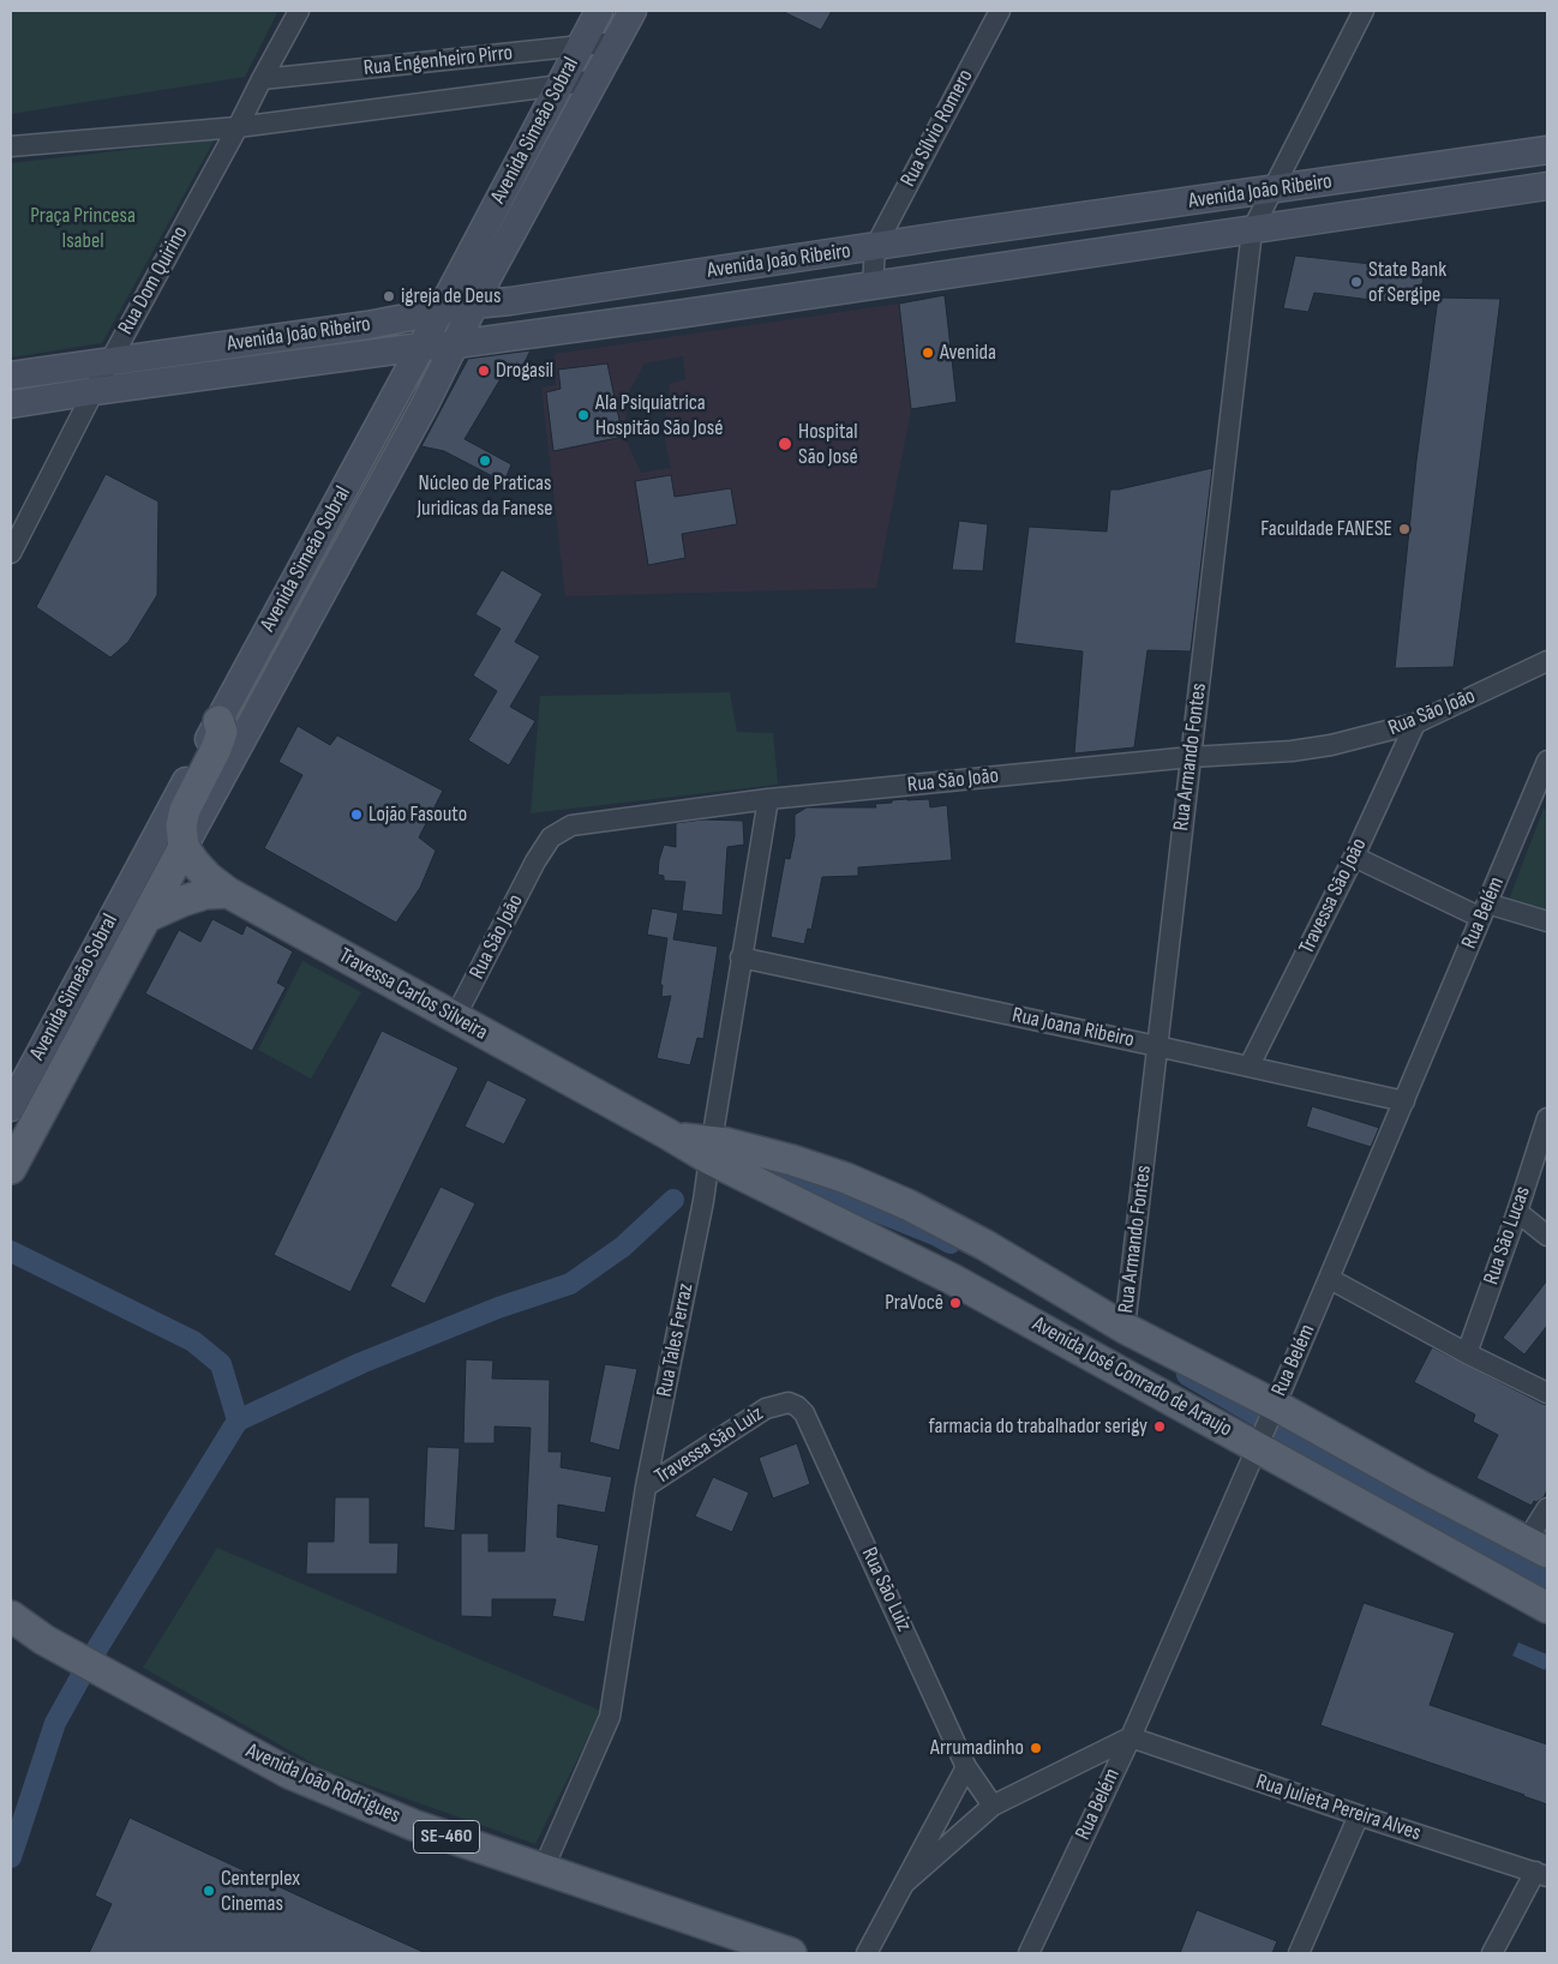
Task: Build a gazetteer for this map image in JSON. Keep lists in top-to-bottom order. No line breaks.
{"streets":{"main road":["Avenida Simeão Sobral","Avenida João Ribeiro","Travessa Carlos Silveira","Avenida José Conrado de Araujo","Avenida João Rodrigues","SE-460"],"street":["Rua Engenheiro Pirro","Rua Sílvio Romero","Rua Dom Quirino","Rua São João","Rua Armando Fontes","Travessa São João","Rua Belém","Rua Joana Ribeiro","Rua São Lucas","Rua Tales Ferraz","Travessa São Luiz","Rua São Luiz","Rua Julieta Pereira Alves"]},"crossings":[["Rua Engenheiro Pirro","Avenida Simeão Sobral"],["Rua Engenheiro Pirro","Rua Dom Quirino"],["Rua Sílvio Romero","Avenida João Ribeiro"],["Avenida Simeão Sobral","Avenida João Ribeiro"],["Avenida João Ribeiro","Rua Dom Quirino"],["Avenida João Ribeiro","Rua Armando Fontes"],["Rua São João","Rua Armando Fontes"],["Rua São João","Travessa São João"],["Rua São João","Travessa Carlos Silveira"],["Rua São João","Rua Tales Ferraz"],["Rua Armando Fontes","Rua Joana Ribeiro"],["Rua Armando Fontes","Avenida José Conrado de Araujo"],["Travessa São João","Rua Joana Ribeiro"],["Rua Belém","Rua Joana Ribeiro"],["Rua Belém","Avenida José Conrado de Araujo"],["Rua Belém","Rua Julieta Pereira Alves"],["Travessa Carlos Silveira","Rua Tales Ferraz"],["Travessa Carlos Silveira","Avenida José Conrado de Araujo"],["Rua Joana Ribeiro","Rua Tales Ferraz"],["Rua Tales Ferraz","Avenida José Conrado de Araujo"],["Rua Tales Ferraz","Travessa São Luiz"],["Rua Tales Ferraz","Avenida João Rodrigues"],["Travessa São Luiz","Rua São Luiz"]],"parks":["Praça Princesa Isabel"],"places":["State Bank of Sergipe","igreja de Deus","Avenida","Drogasil","Ala Psiquiatrica Hospitão São José","Hospital São José","Núcleo de Praticas Juridicas da Fanese","Faculdade FANESE","Lojão Fasouto","PraVocê","farmacia do trabalhador serigy","Arrumadinho","Centerplex Cinemas"]}
